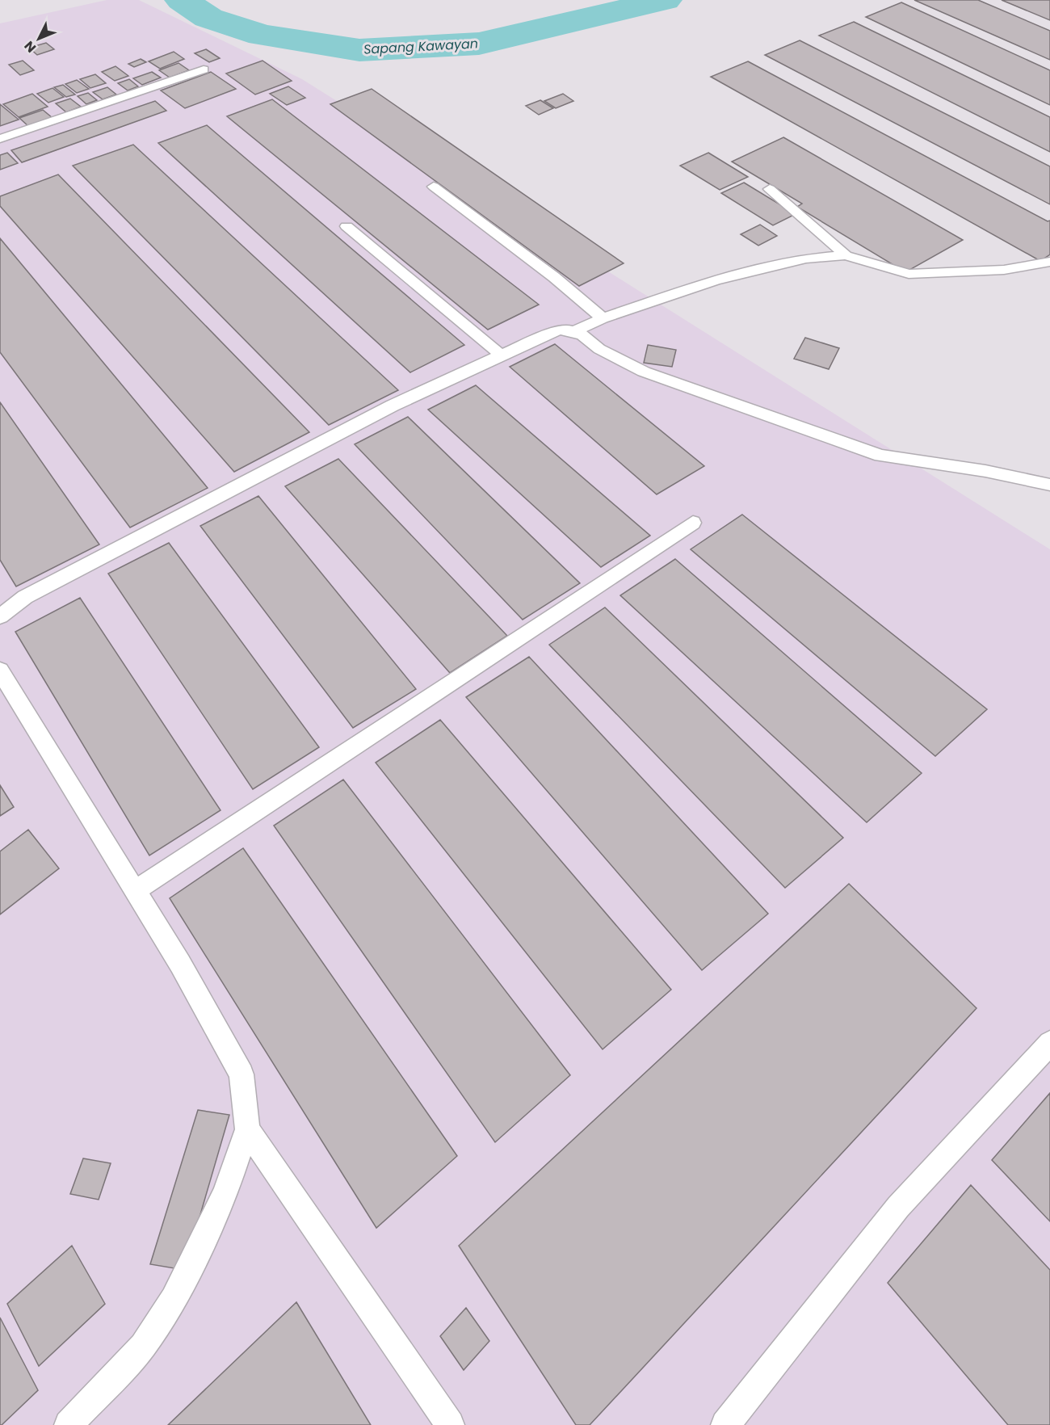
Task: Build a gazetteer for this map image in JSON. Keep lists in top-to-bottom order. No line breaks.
{"water":["Sapang Kawayan"],"north":"bottom left"}
